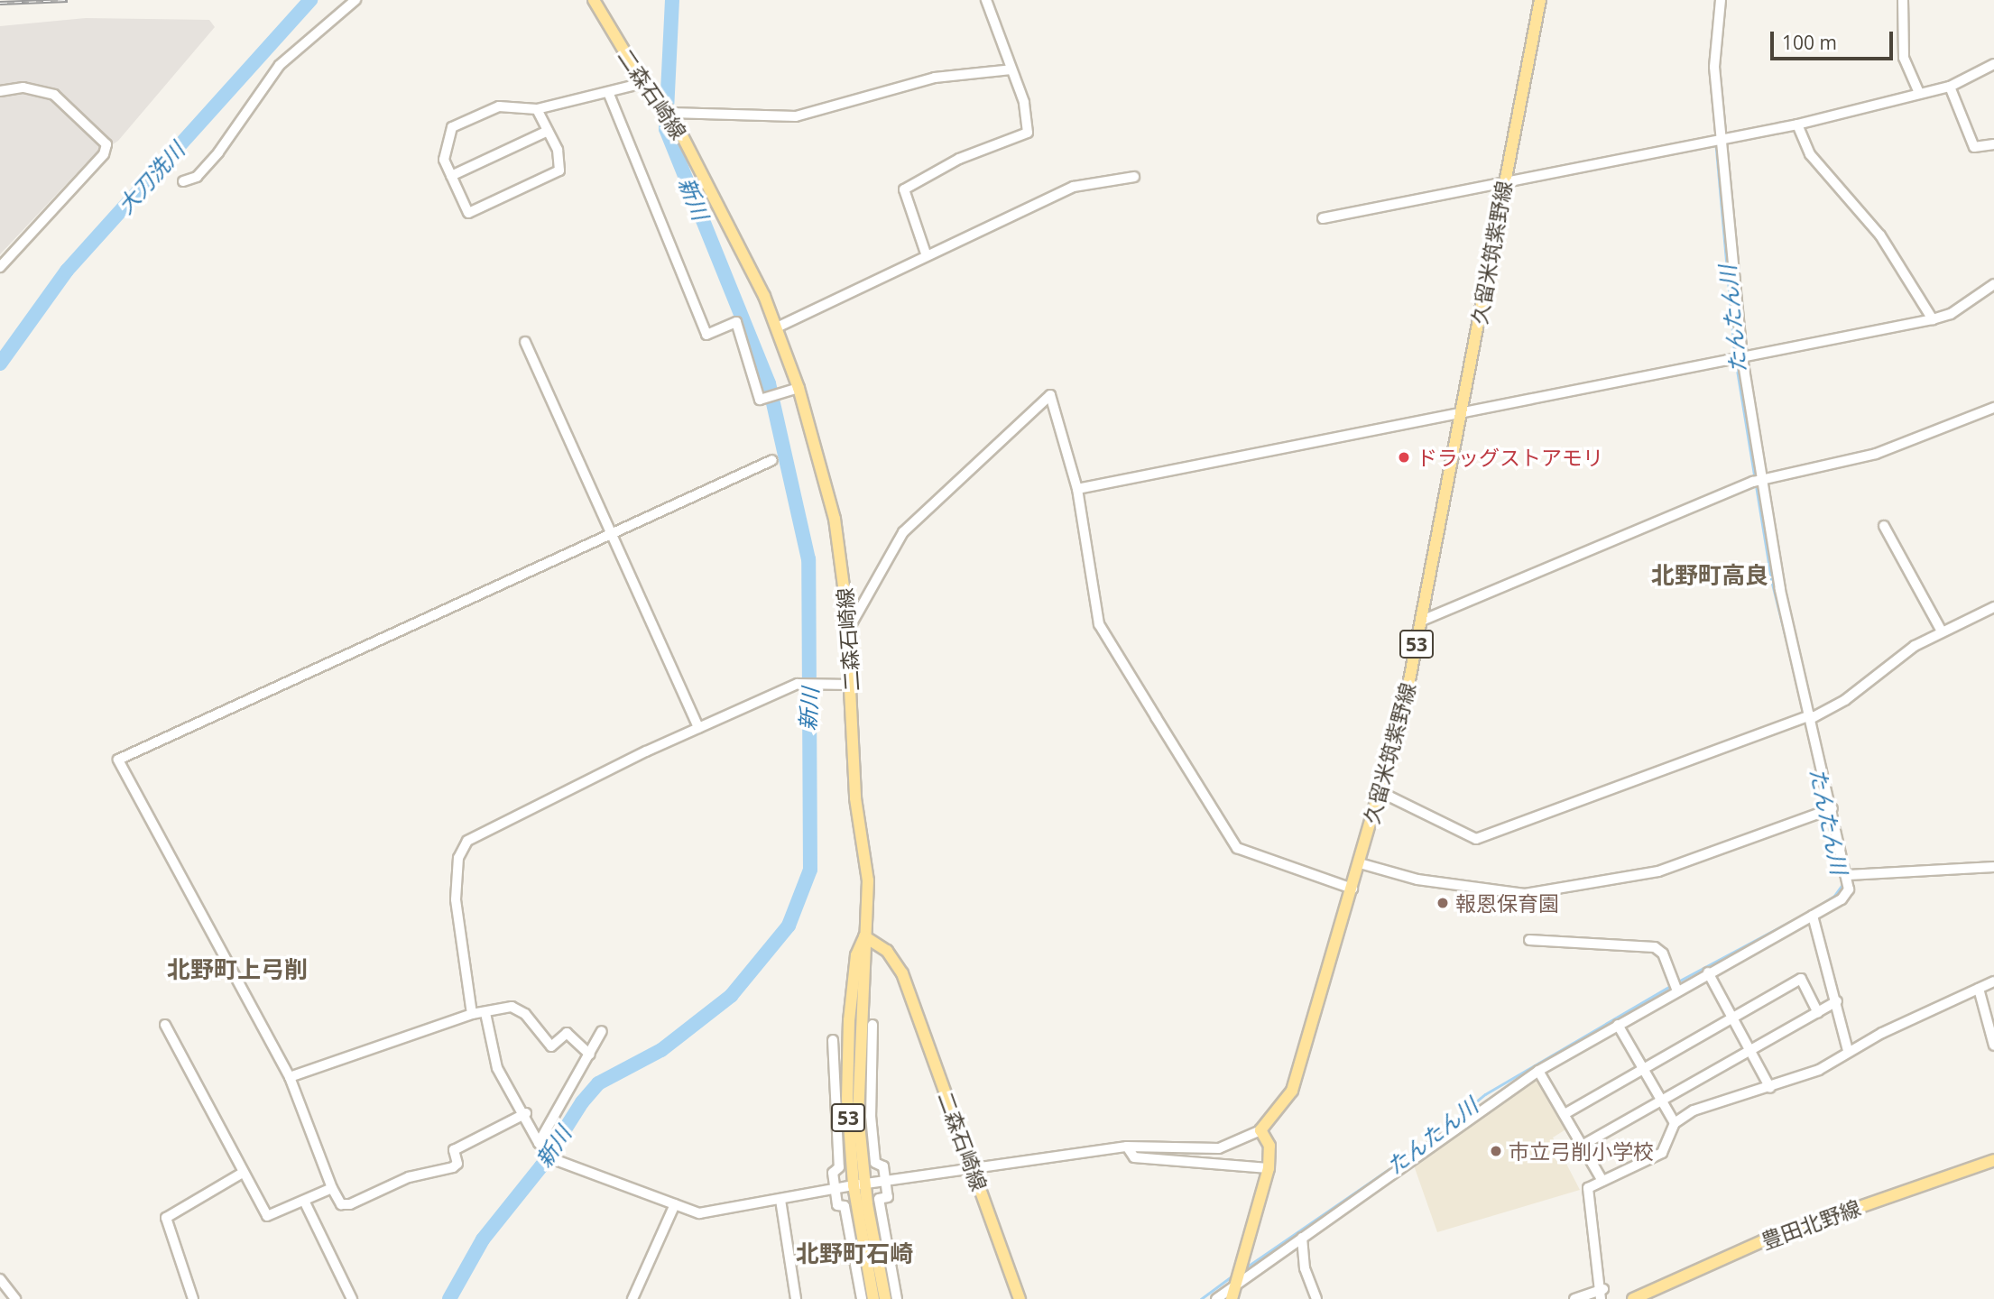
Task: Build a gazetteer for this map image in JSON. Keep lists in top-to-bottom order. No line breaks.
{"streets":{"main road":["二森石崎線","久留米筑紫野線","53","豊田北野線"]},"crossings":[["二森石崎線","53"]],"districts":["北野町高良","北野町上弓削","北野町石崎"],"water":["大刀洗川","新川","たんたん川"],"places":["ドラッグストアモリ","報恩保育園","市立弓削小学校"],"scale_bar":"100 m"}
